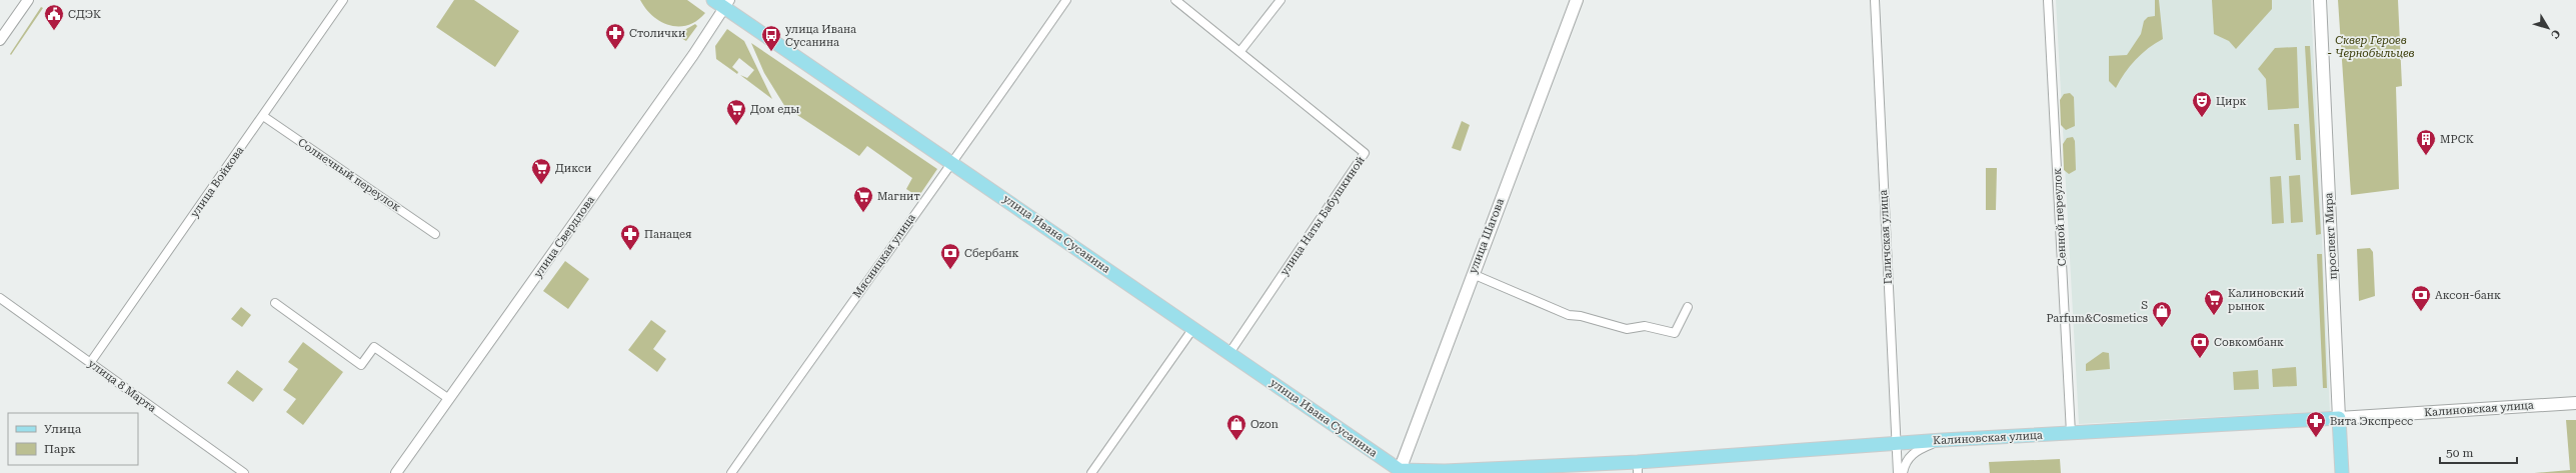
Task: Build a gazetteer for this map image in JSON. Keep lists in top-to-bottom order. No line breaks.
{"streets":{"main road":["улица Ивана Сусанина","улица Шагова","проспект Мира","Калиновская улица"],"street":["Солнечный переулок","улица Войкова","улица Наты Бабушкиной","Сенной переулок","улица Свердлова","Галичская улица","Мясницкая улица","улица 8 Марта"]},"crossings":[["Солнечный переулок","улица Войкова"],["улица Войкова","улица 8 Марта"],["улица Наты Бабушкиной","улица Ивана Сусанина"],["Сенной переулок","Калиновская улица"],["улица Ивана Сусанина","улица Шагова"],["улица Ивана Сусанина","улица Свердлова"],["улица Ивана Сусанина","Мясницкая улица"],["улица Ивана Сусанина","Калиновская улица"],["улица Шагова","Калиновская улица"],["проспект Мира","Калиновская улица"],["Галичская улица","Калиновская улица"]],"parks":["Сквер Героев - Чернобыльцев"],"places":{"public building":["СДЭК"],"pharmacy":["Столички","Панацея","Вита Экспресс"],"bus stop":["улица Ивана Сусанина"],"theatre":["Цирк"],"supermarket":["Дом еды","Дикси","Магнит","Калиновский рынок"],"building":["МРСК"],"bank":["Сбербанк","Аксон-банк","Совкомбанк"],"shop":["S Parfum&Cosmetics","Ozon"]},"legend":["Улица","Парк"],"scale_bar":"50 m","north":"bottom right"}
